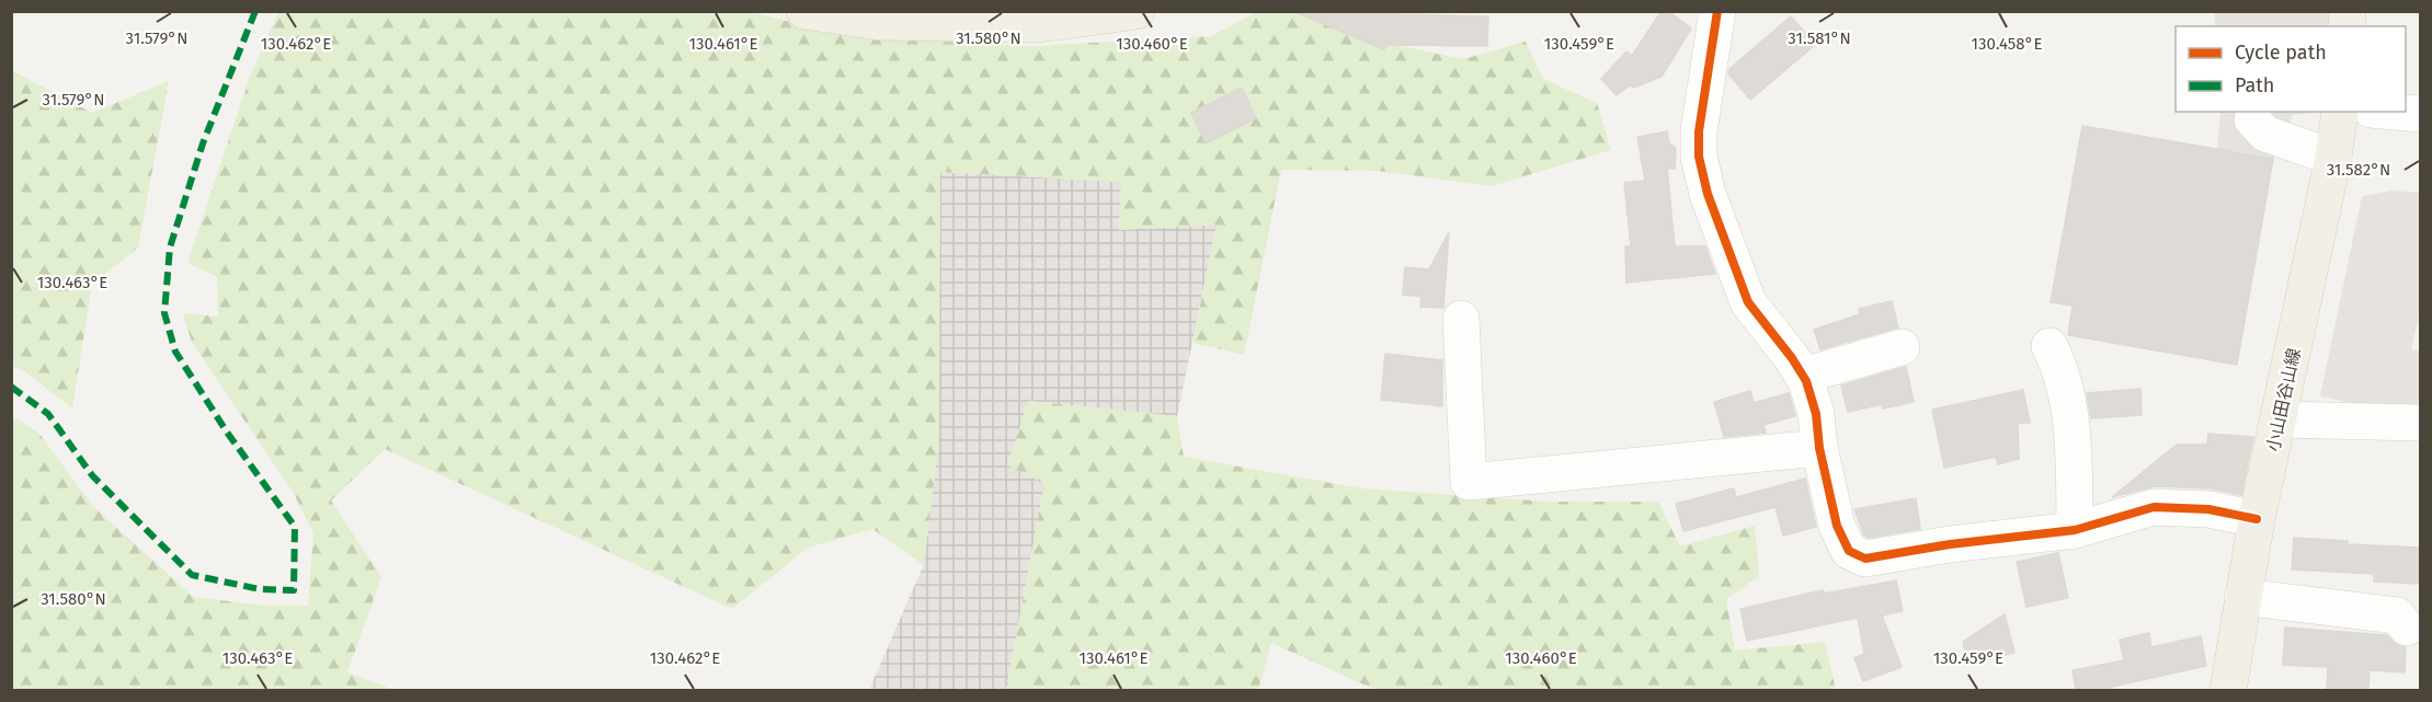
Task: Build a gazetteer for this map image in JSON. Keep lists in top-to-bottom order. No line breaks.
{"streets":{"main road":["小山田谷山線"]},"legend":["Cycle path","Path"],"coordinates":["31.579°N","31.580°N","31.581°N","130.462°E","130.461°E","130.460°E","130.459°E","130.458°E","31.582°N","130.463°E"]}
